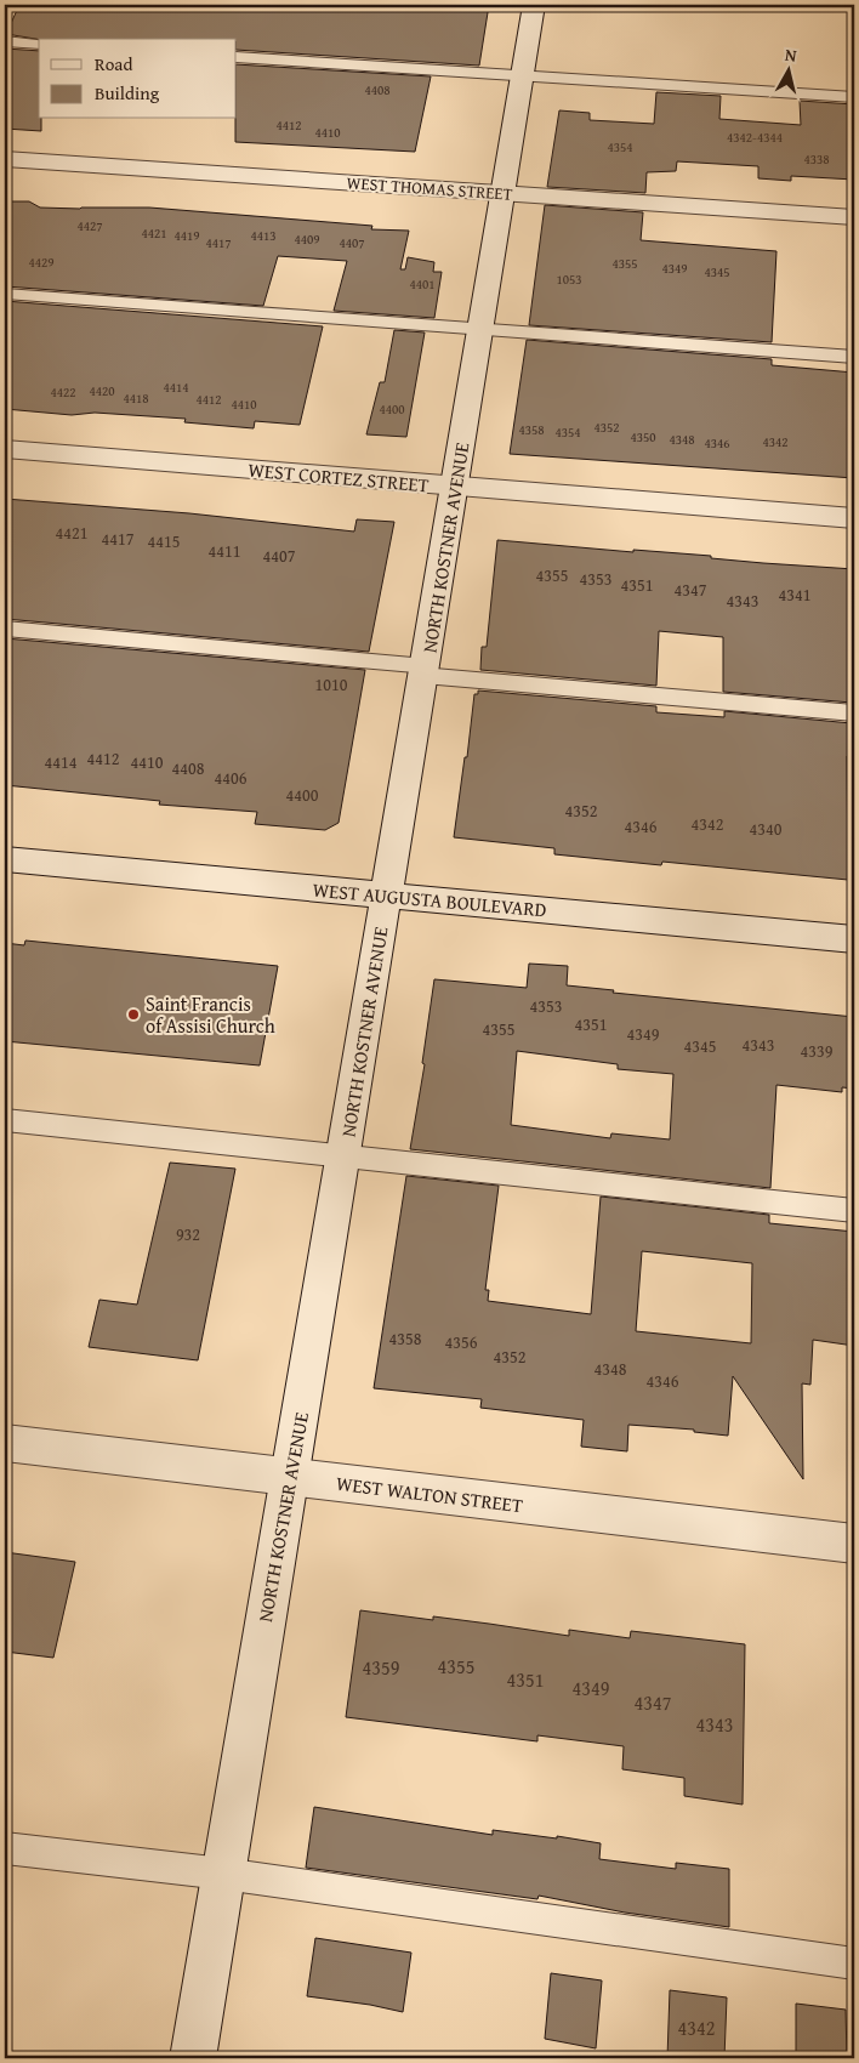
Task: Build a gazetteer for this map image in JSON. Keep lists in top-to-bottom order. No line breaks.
{"streets":{"street":["WEST THOMAS STREET","WEST CORTEZ STREET","NORTH KOSTNER AVENUE","WEST AUGUSTA BOULEVARD","WEST WALTON STREET"]},"crossings":[["WEST THOMAS STREET","NORTH KOSTNER AVENUE"],["WEST CORTEZ STREET","NORTH KOSTNER AVENUE"],["NORTH KOSTNER AVENUE","WEST AUGUSTA BOULEVARD"],["NORTH KOSTNER AVENUE","WEST WALTON STREET"]],"places":["Saint Francis of Assisi Church"],"house_numbers":["4408","4412","4410","4342-4344","4354","4338","4427","4421","4419","4413","4409","4417","4407","4429","4355","4349","4345","1053","4401","4414","4420","4422","4418","4412","4410","4400","4352","4358","4354","4350","4348","4342","4346","4421","4417","4415","4411","4407","4355","4353","4351","4347","4341","4343","1010","4412","4414","4410","4408","4406","4400","4352","4342","4346","4340","4353","4351","4355","4349","4343","4345","4339","932","4358","4356","4352","4348","4346","4355","4359","4351","4349","4347","4343","4342"],"legend":["Road","Building"],"north":"top"}
